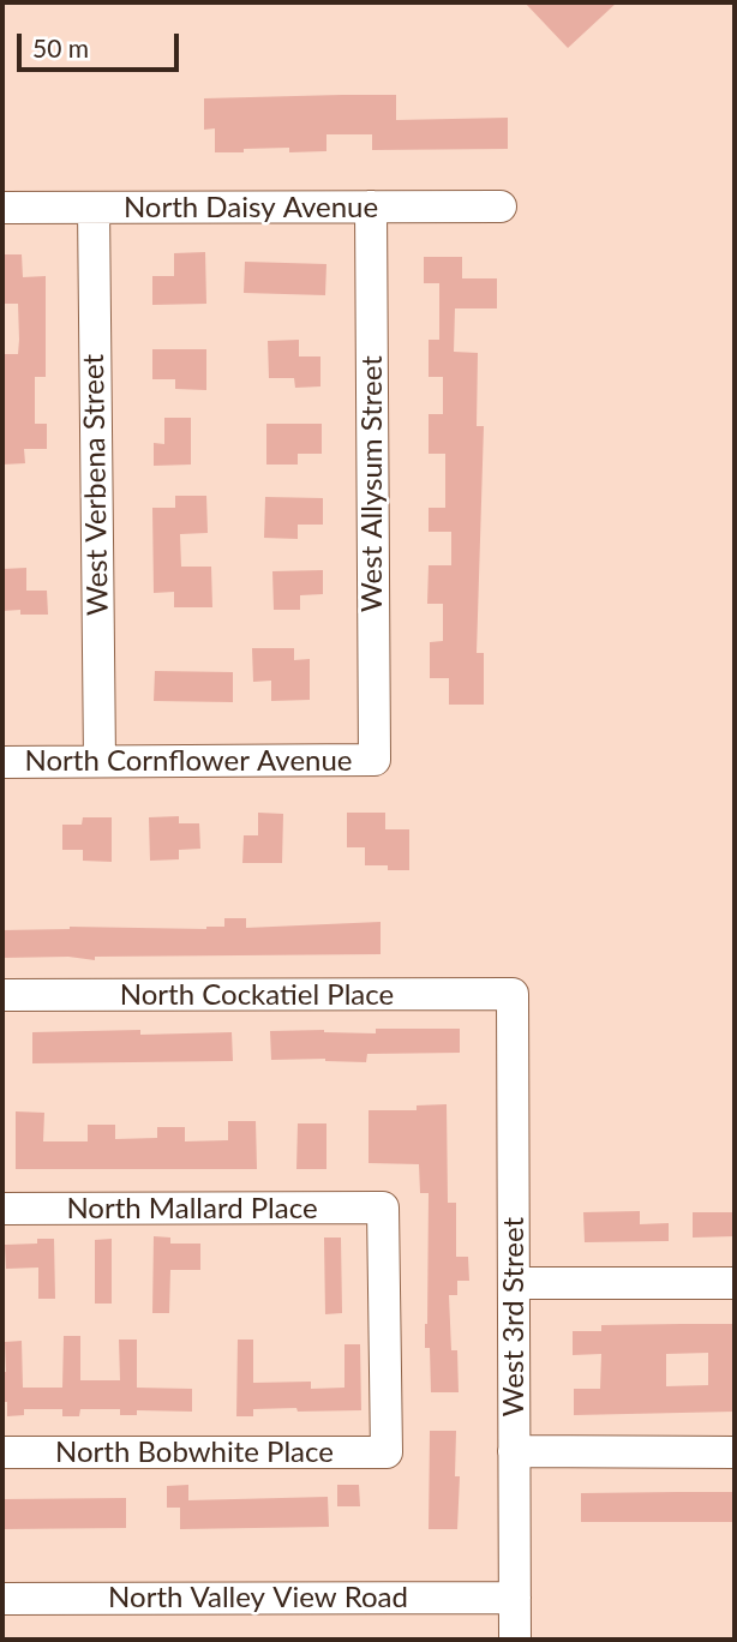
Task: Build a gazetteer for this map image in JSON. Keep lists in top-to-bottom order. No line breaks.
{"streets":{"street":["North Daisy Avenue","West Allysum Street","West Verbena Street","North Cornflower Avenue","North Cockatiel Place","North Mallard Place","West 3rd Street","North Bobwhite Place","North Valley View Road"]},"crossings":[["North Daisy Avenue","West Allysum Street"],["North Daisy Avenue","West Verbena Street"],["West Allysum Street","North Cornflower Avenue"],["West Verbena Street","North Cornflower Avenue"],["North Cockatiel Place","West 3rd Street"],["North Mallard Place","North Bobwhite Place"],["West 3rd Street","North Valley View Road"]],"scale_bar":"50 m"}
